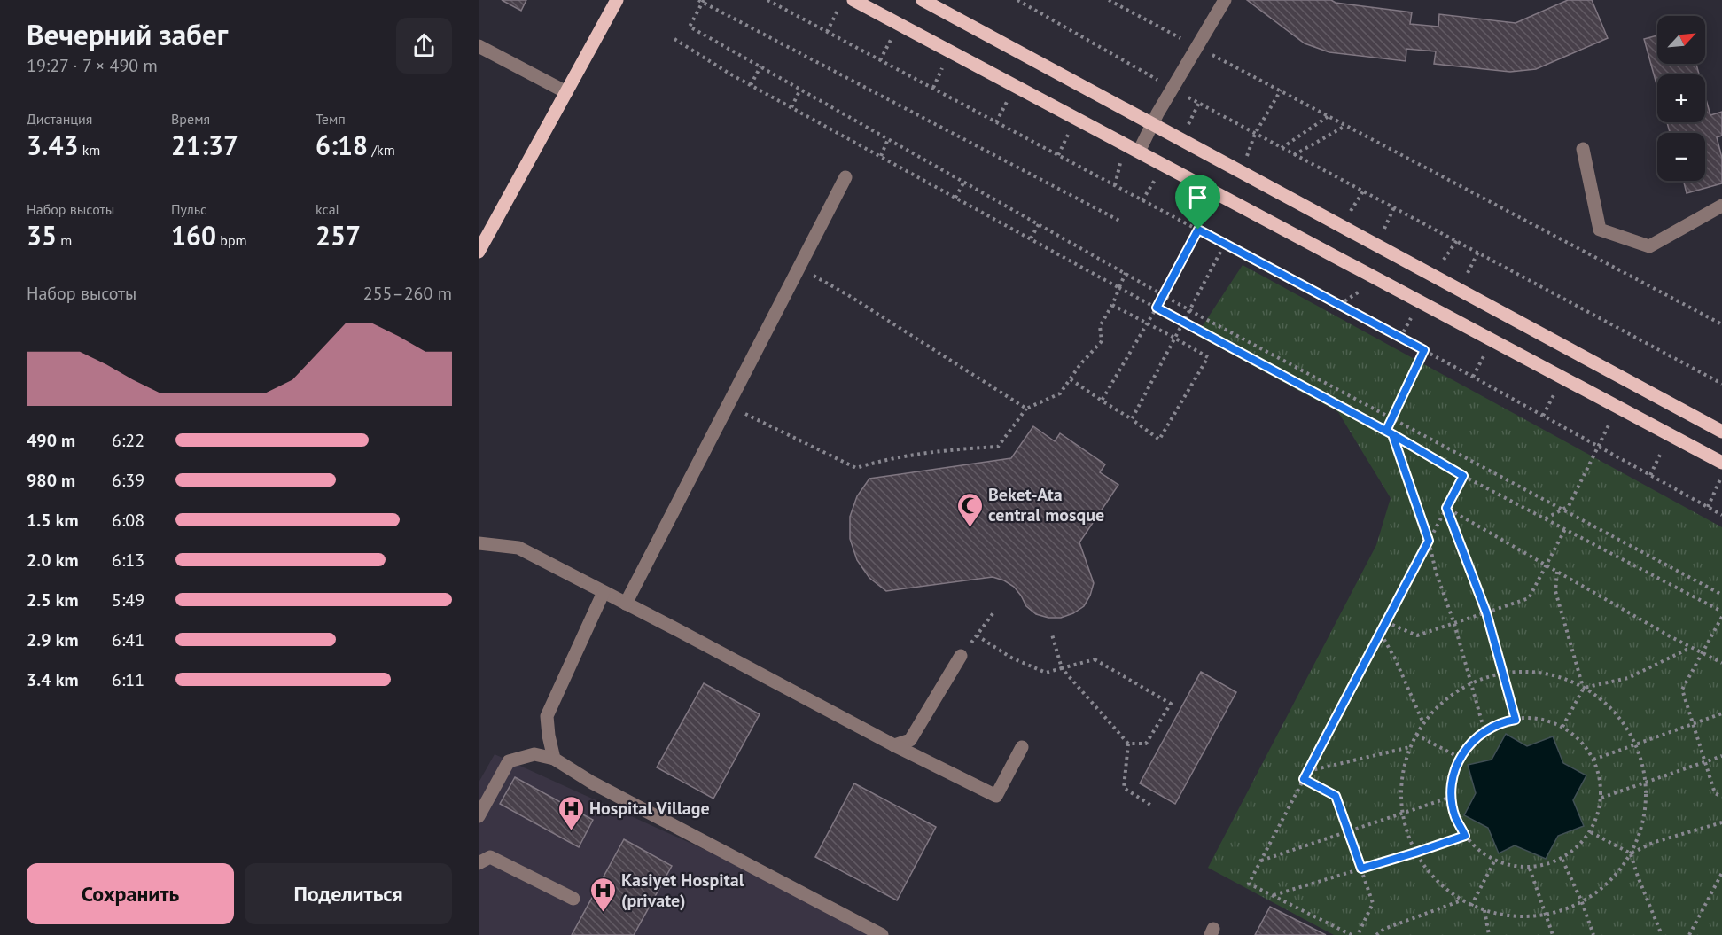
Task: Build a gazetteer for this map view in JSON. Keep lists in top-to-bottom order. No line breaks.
{"places":{"mosque":["Beket-Ata central mosque"],"hospital":["Hospital Village","Kasiyet Hospital (private)"]},"north":"top right","page":{"heading":["Вечерний забег","19:27 · 7 × 490 m"],"map_buttons":["+","−"],"stats":[["Дистанция","3.43 km"],["Время","21:37"],["Темп","6:18 /km"],["Набор высоты","35 m"],["Пульс","160 bpm"],["kcal","257"]],"chart":["Набор высоты","255–260 m"],"list":[{"name":"490 m","note":"6:22"},{"name":"980 m","note":"6:39"},{"name":"1.5 km","note":"6:08"},{"name":"2.0 km","note":"6:13"},{"name":"2.5 km","note":"5:49"},{"name":"2.9 km","note":"6:41"},{"name":"3.4 km","note":"6:11"}],"buttons":["Сохранить","Поделиться"]}}
